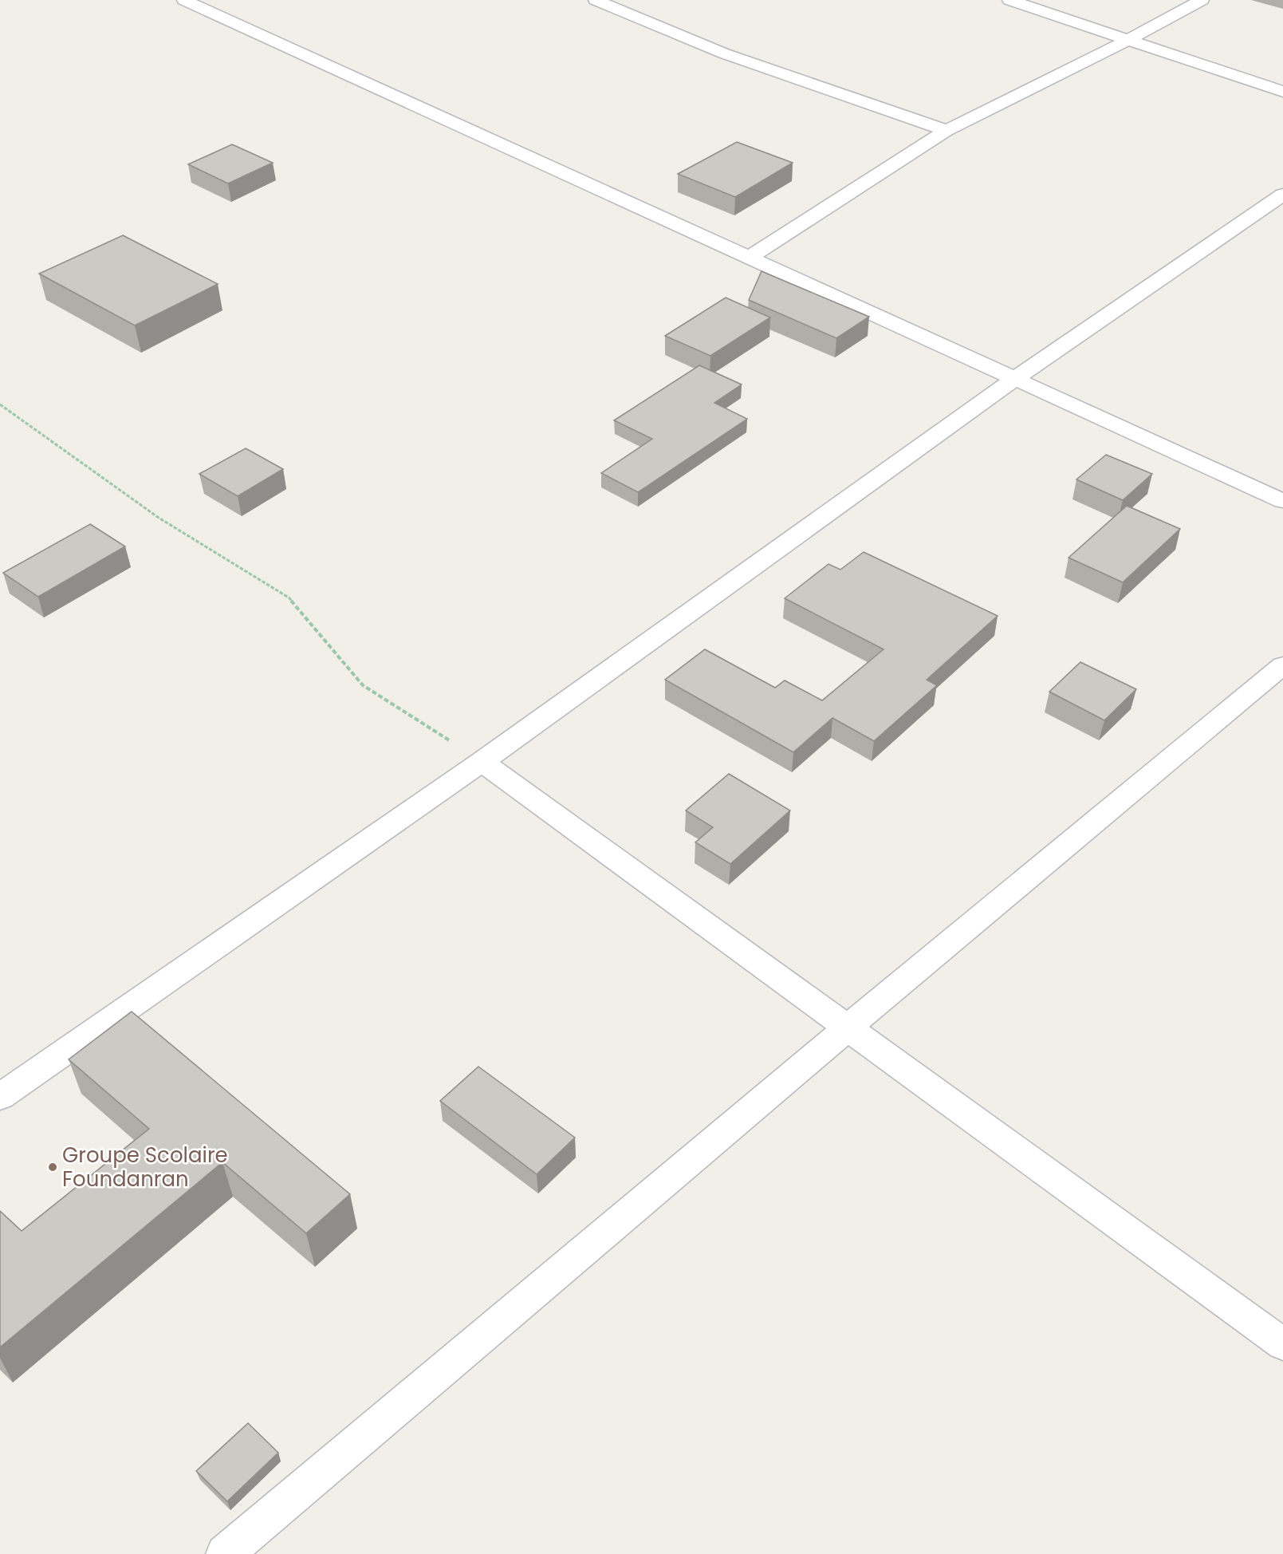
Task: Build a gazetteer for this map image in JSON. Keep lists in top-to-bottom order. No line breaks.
{"places":["Groupe Scolaire Foundanran"]}
